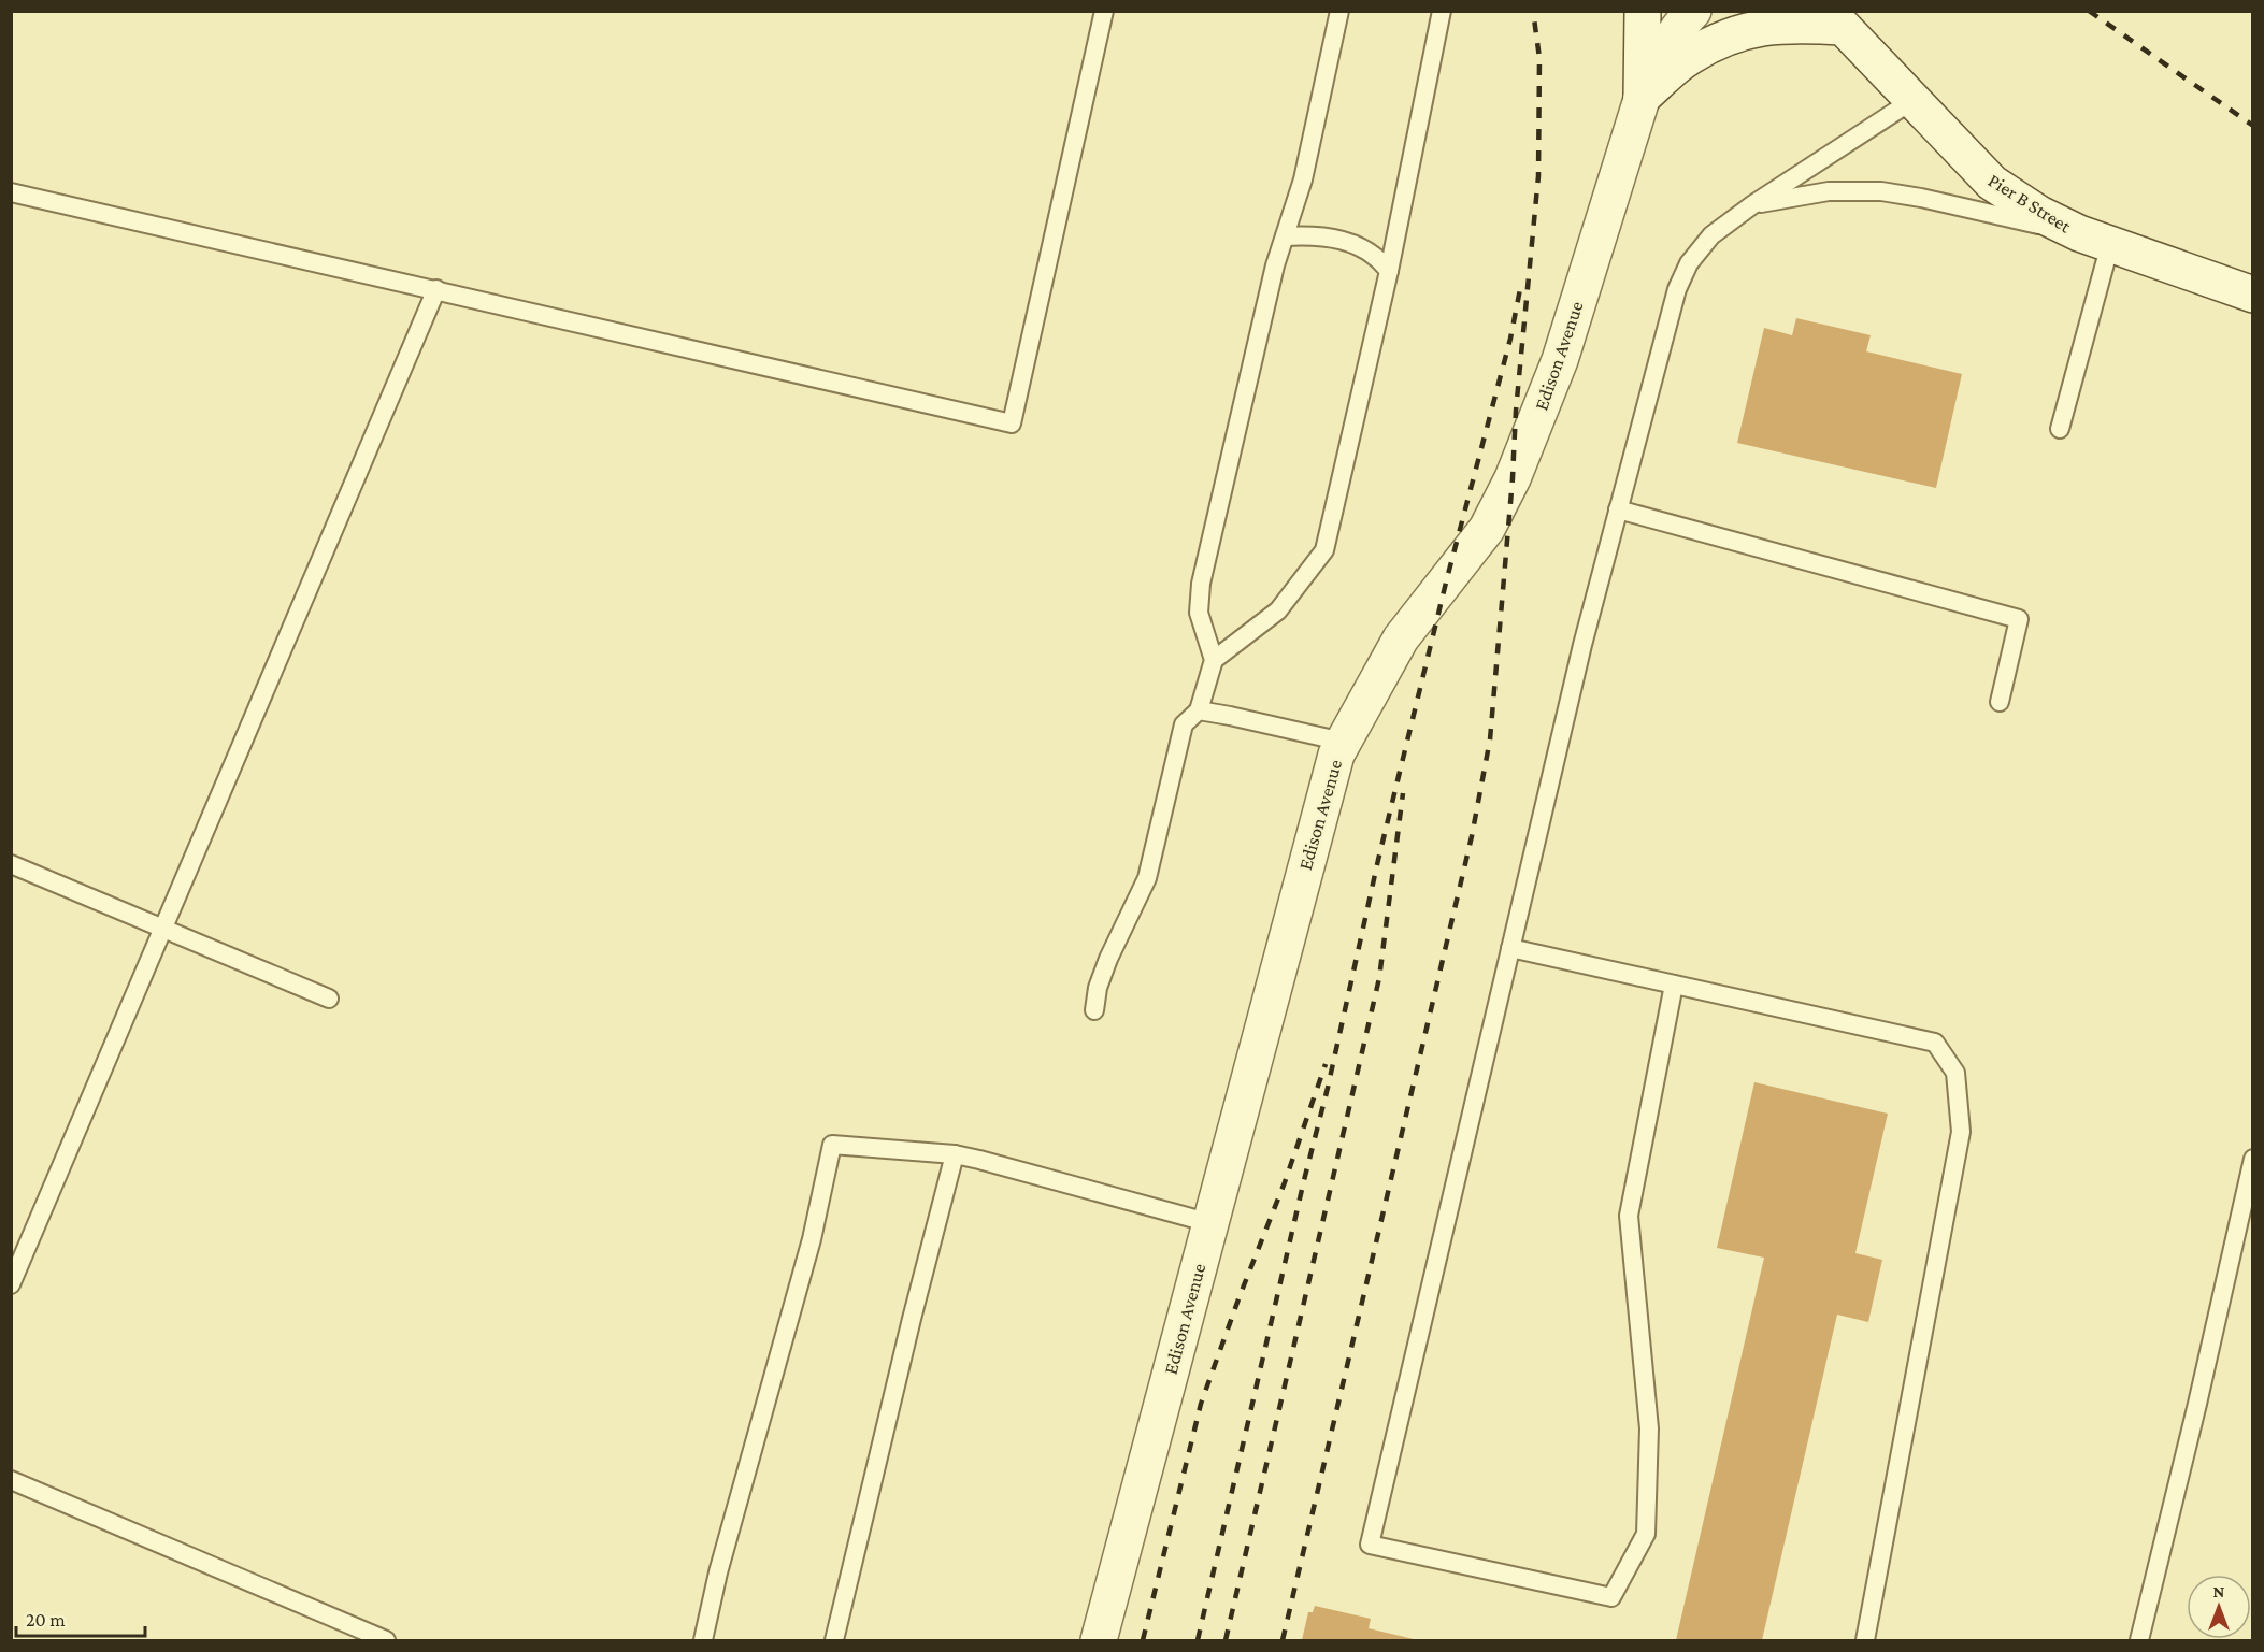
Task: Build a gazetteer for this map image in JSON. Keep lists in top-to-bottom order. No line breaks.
{"streets":{"street":["Pier B Street","Edison Avenue"]},"scale_bar":"20 m","north":"top"}
